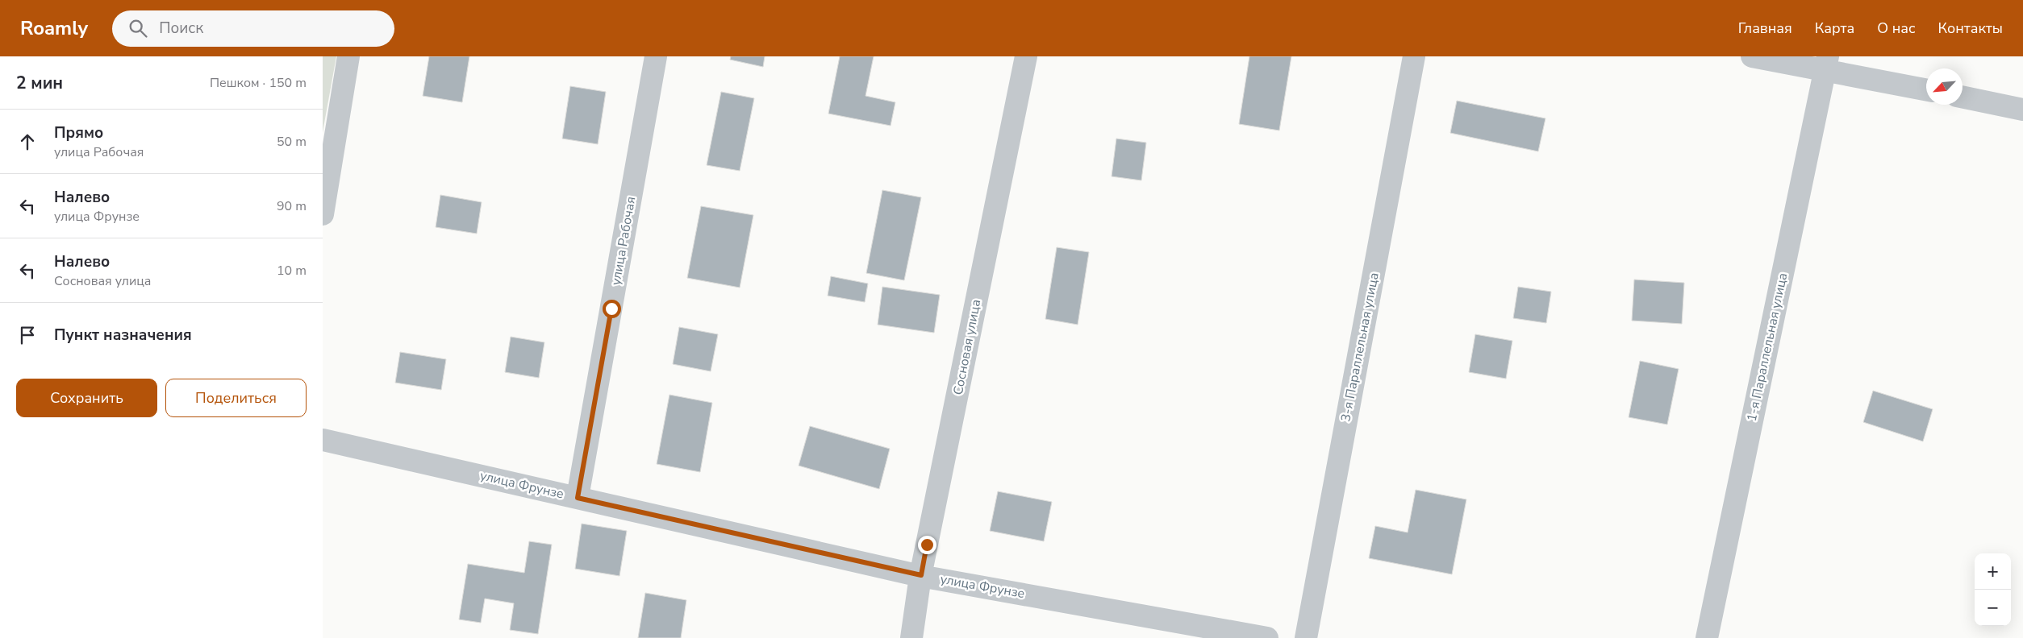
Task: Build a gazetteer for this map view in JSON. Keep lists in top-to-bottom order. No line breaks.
{"streets":{"street":["улица Рабочая","Сосновая улица","3-я Параллельная улица","1-я Параллельная улица","улица Фрунзе"]},"crossings":[["улица Рабочая","улица Фрунзе"],["Сосновая улица","улица Фрунзе"]],"north":"bottom left","page":{"header":"Roamly","search":"Поиск","nav":["Главная","Карта","О нас","Контакты"],"heading":["2 мин","Пешком · 150 m"],"list":[["Прямо","улица Рабочая","50 m"],["Налево","улица Фрунзе","90 m"],["Налево","Сосновая улица","10 m"],"Пункт назначения"],"buttons":["Сохранить","Поделиться"],"map_buttons":["+","−"]}}
